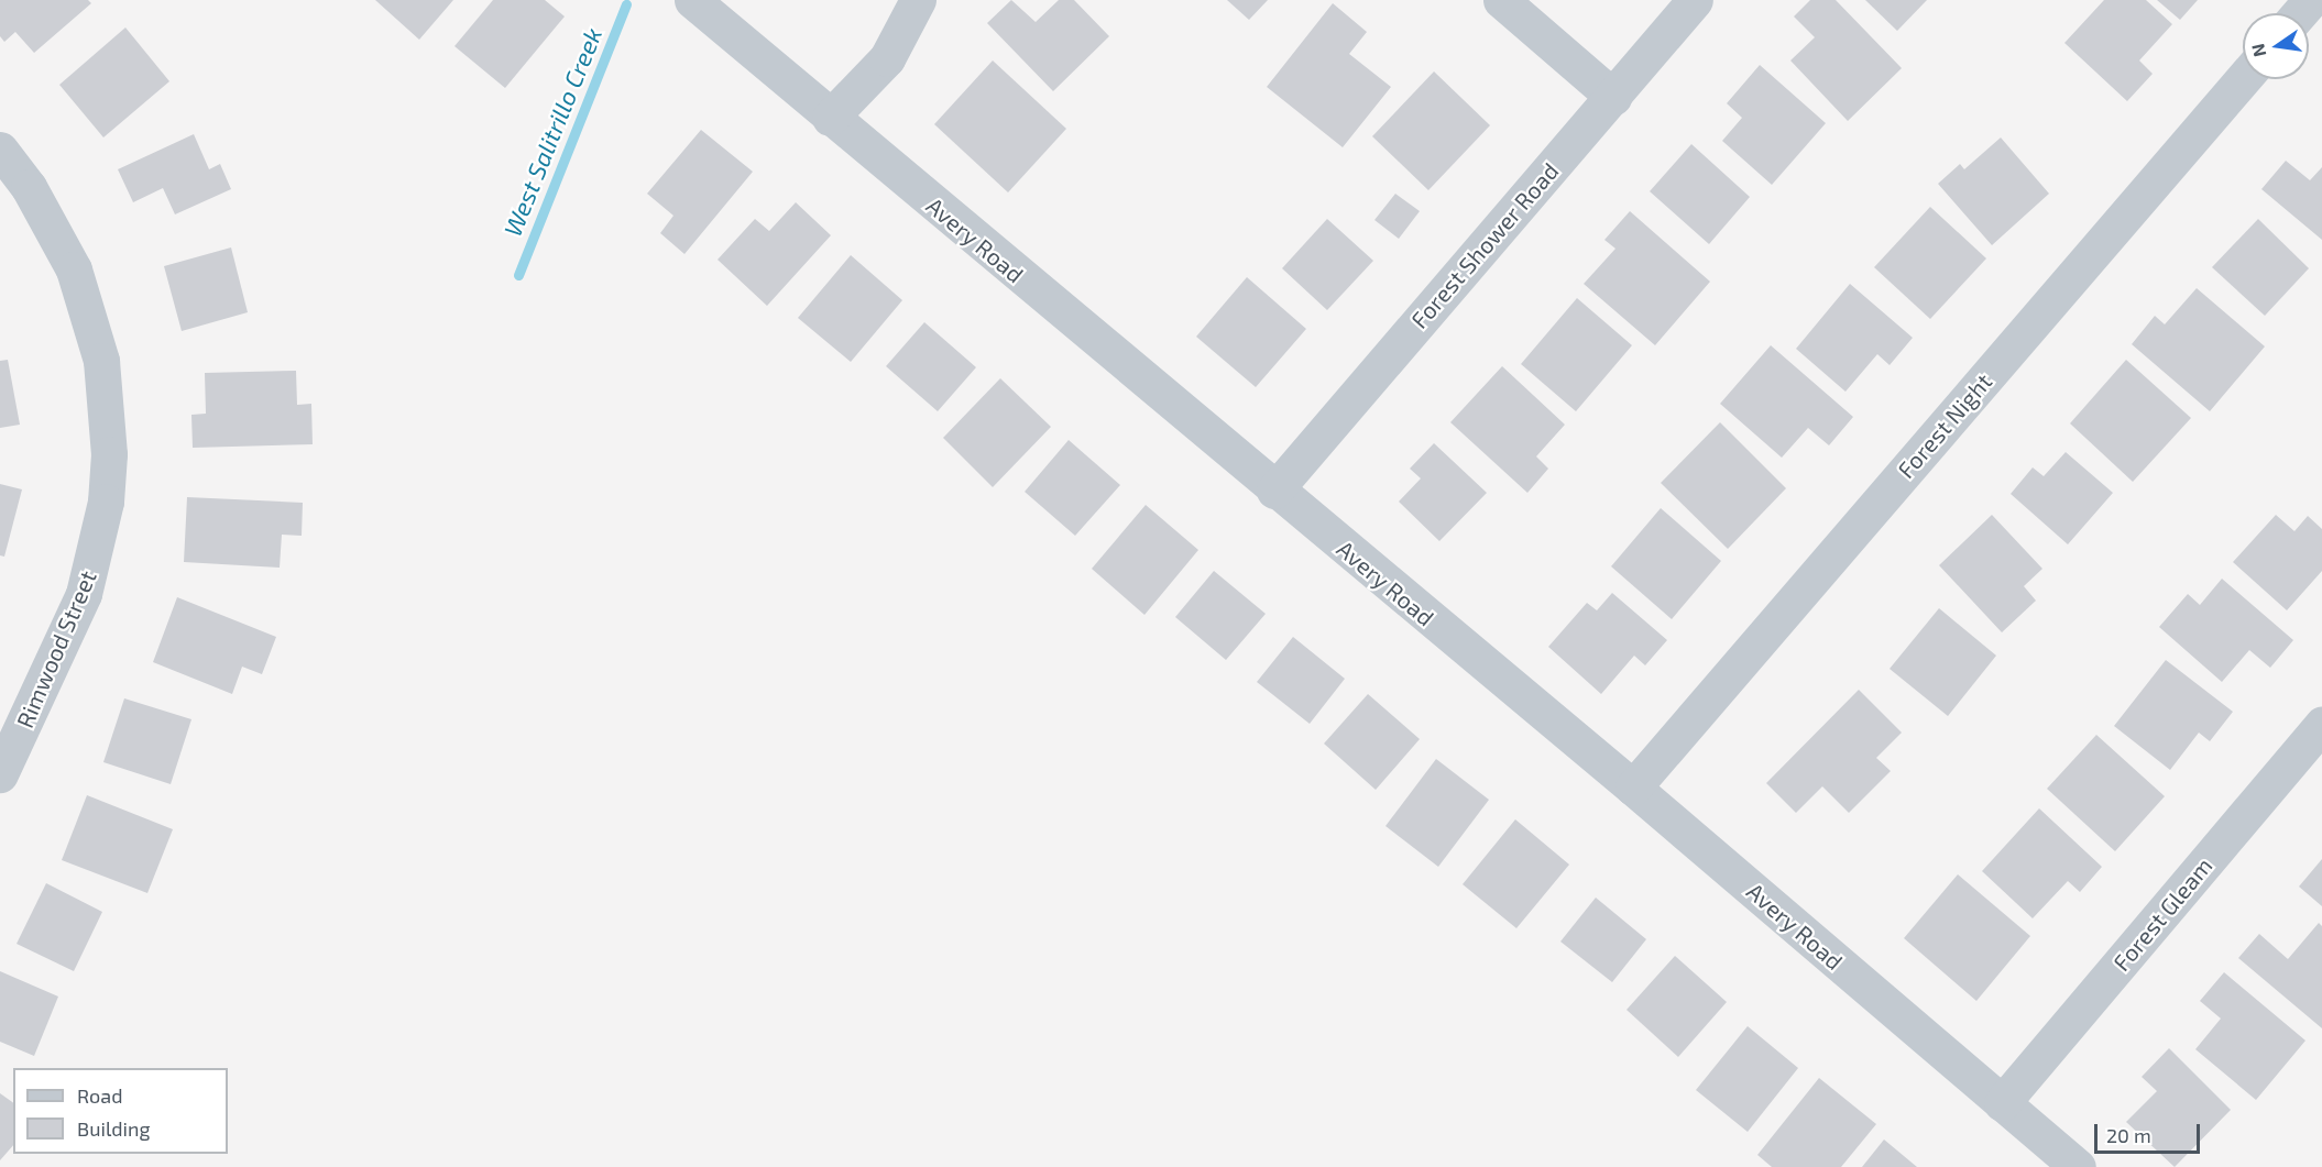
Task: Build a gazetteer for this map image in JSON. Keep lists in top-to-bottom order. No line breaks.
{"streets":{"street":["Avery Road","Forest Shower Road","Forest Night","Rimwood Street","Forest Gleam"]},"crossings":[["Avery Road","Forest Shower Road"],["Avery Road","Forest Night"],["Avery Road","Forest Gleam"]],"water":["West Salitrillo Creek"],"legend":["Road","Building"],"scale_bar":"20 m","north":"left"}
